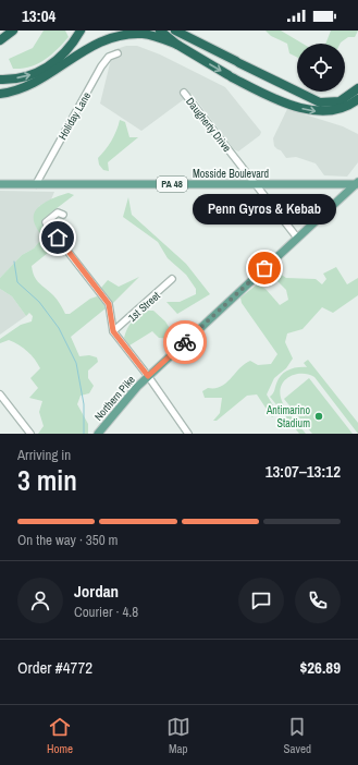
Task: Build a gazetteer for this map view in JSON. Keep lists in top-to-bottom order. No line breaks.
{"streets":{"main road":["Mosside Boulevard","PA 48","Northern Pike"],"street":["Holiday Lane","Daugherty Drive","1st Street"]},"crossings":[["Holiday Lane","Mosside Boulevard"],["Daugherty Drive","Mosside Boulevard"],["Daugherty Drive","Northern Pike"],["Mosside Boulevard","Northern Pike"]],"places":["Penn Gyros & Kebab","Antimarino Stadium"],"page":{"status":"13:04","bubble":"Penn Gyros & Kebab","heading":["3 min","Arriving in","13:07–13:12"],"panel":["Jordan","Courier · 4.8","Order #4772","$26.89"],"bar":"On the way · 350 m","tabs":["Home","Map","Saved"]}}
